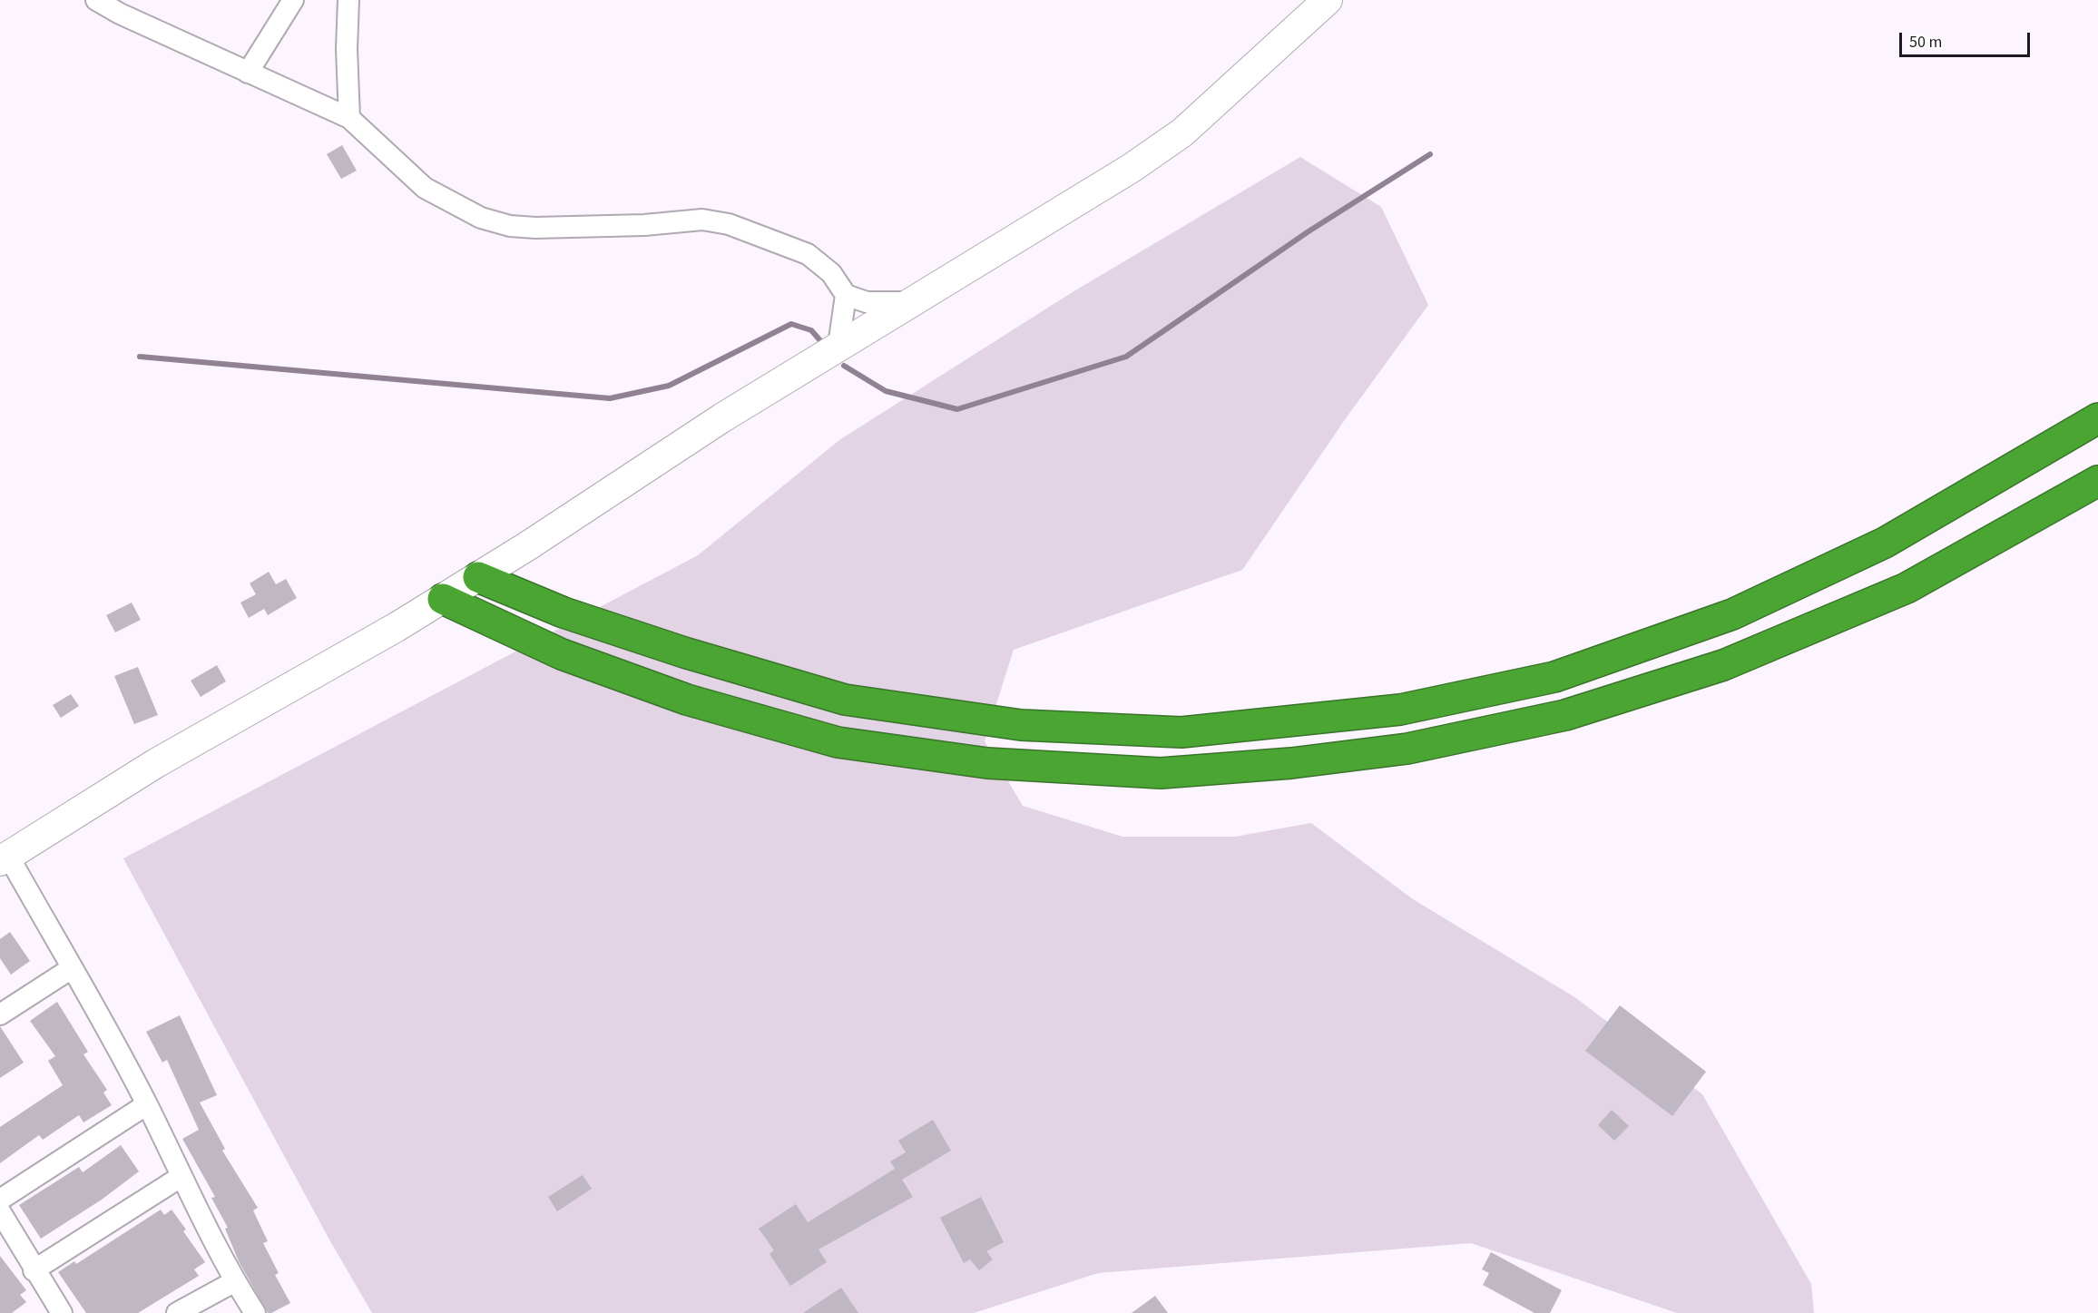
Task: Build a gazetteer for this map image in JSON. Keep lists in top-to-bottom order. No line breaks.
{"scale_bar":"50 m"}
